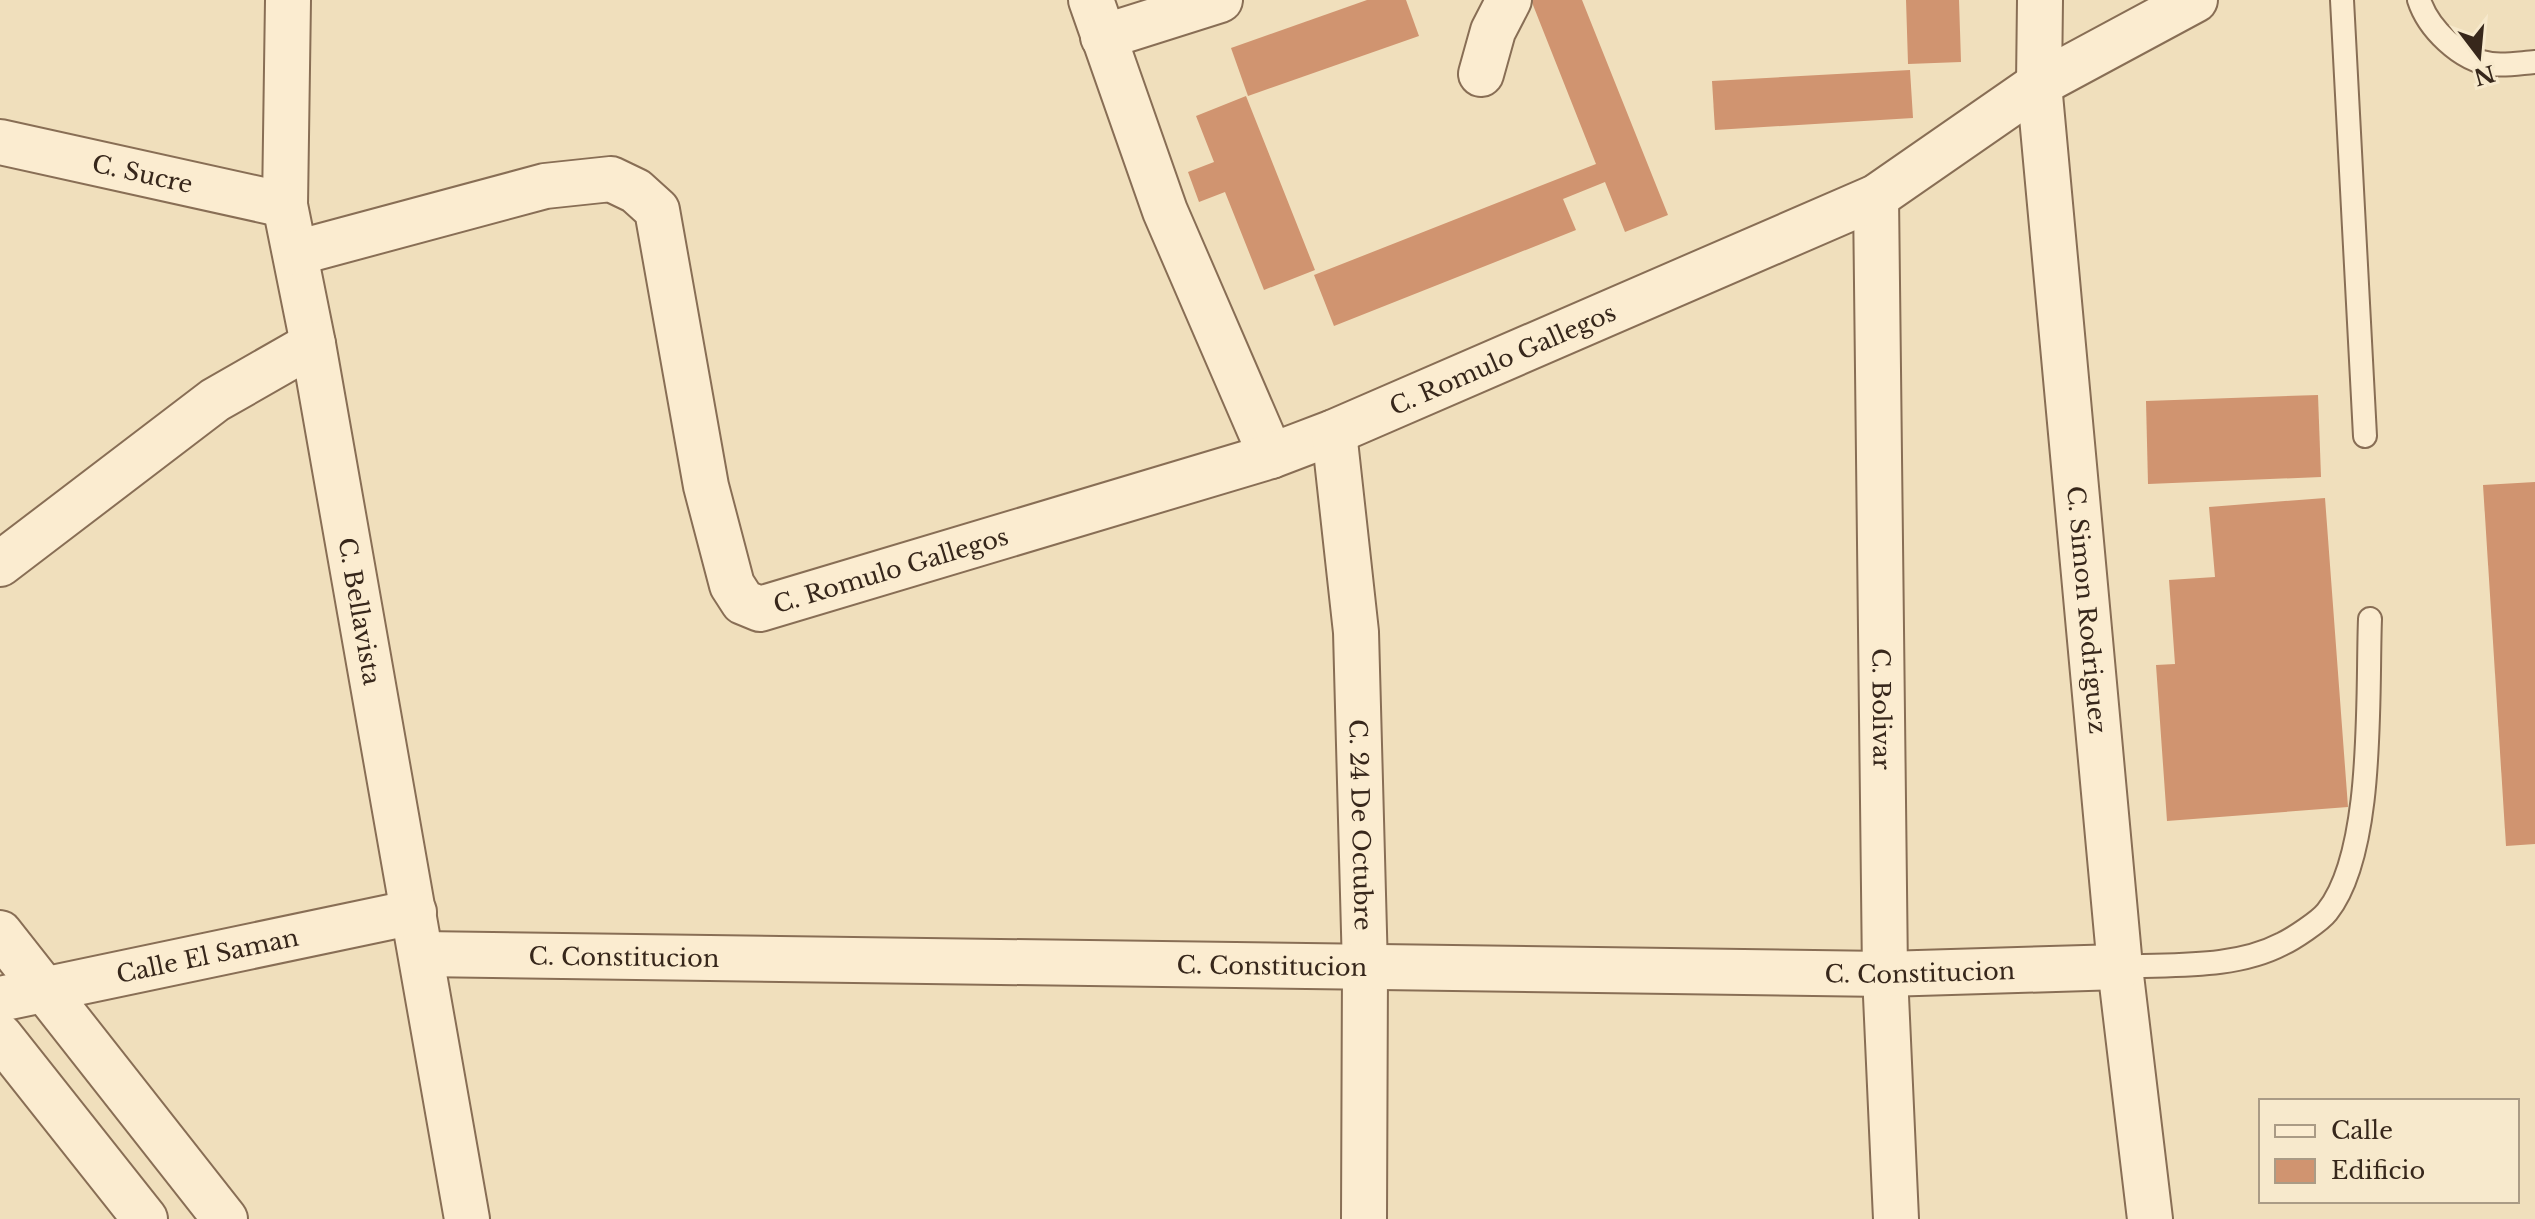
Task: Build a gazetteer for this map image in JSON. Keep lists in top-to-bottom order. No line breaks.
{"streets":{"street":["C. Sucre","C. Romulo Gallegos","C. Simon Rodriguez","C. Bellavista","C. Bolivar","C. 24 De Octubre","Calle El Saman","C. Constitucion"]},"crossings":[["C. Sucre","C. Bellavista"],["C. Romulo Gallegos","C. Simon Rodriguez"],["C. Romulo Gallegos","C. Bellavista"],["C. Romulo Gallegos","C. Bolivar"],["C. Romulo Gallegos","C. 24 De Octubre"],["C. Simon Rodriguez","C. Constitucion"],["C. Bellavista","Calle El Saman"],["C. Bellavista","C. Constitucion"],["C. Bolivar","C. Constitucion"],["C. 24 De Octubre","C. Constitucion"]],"legend":["Calle","Edificio"],"north":"bottom"}
